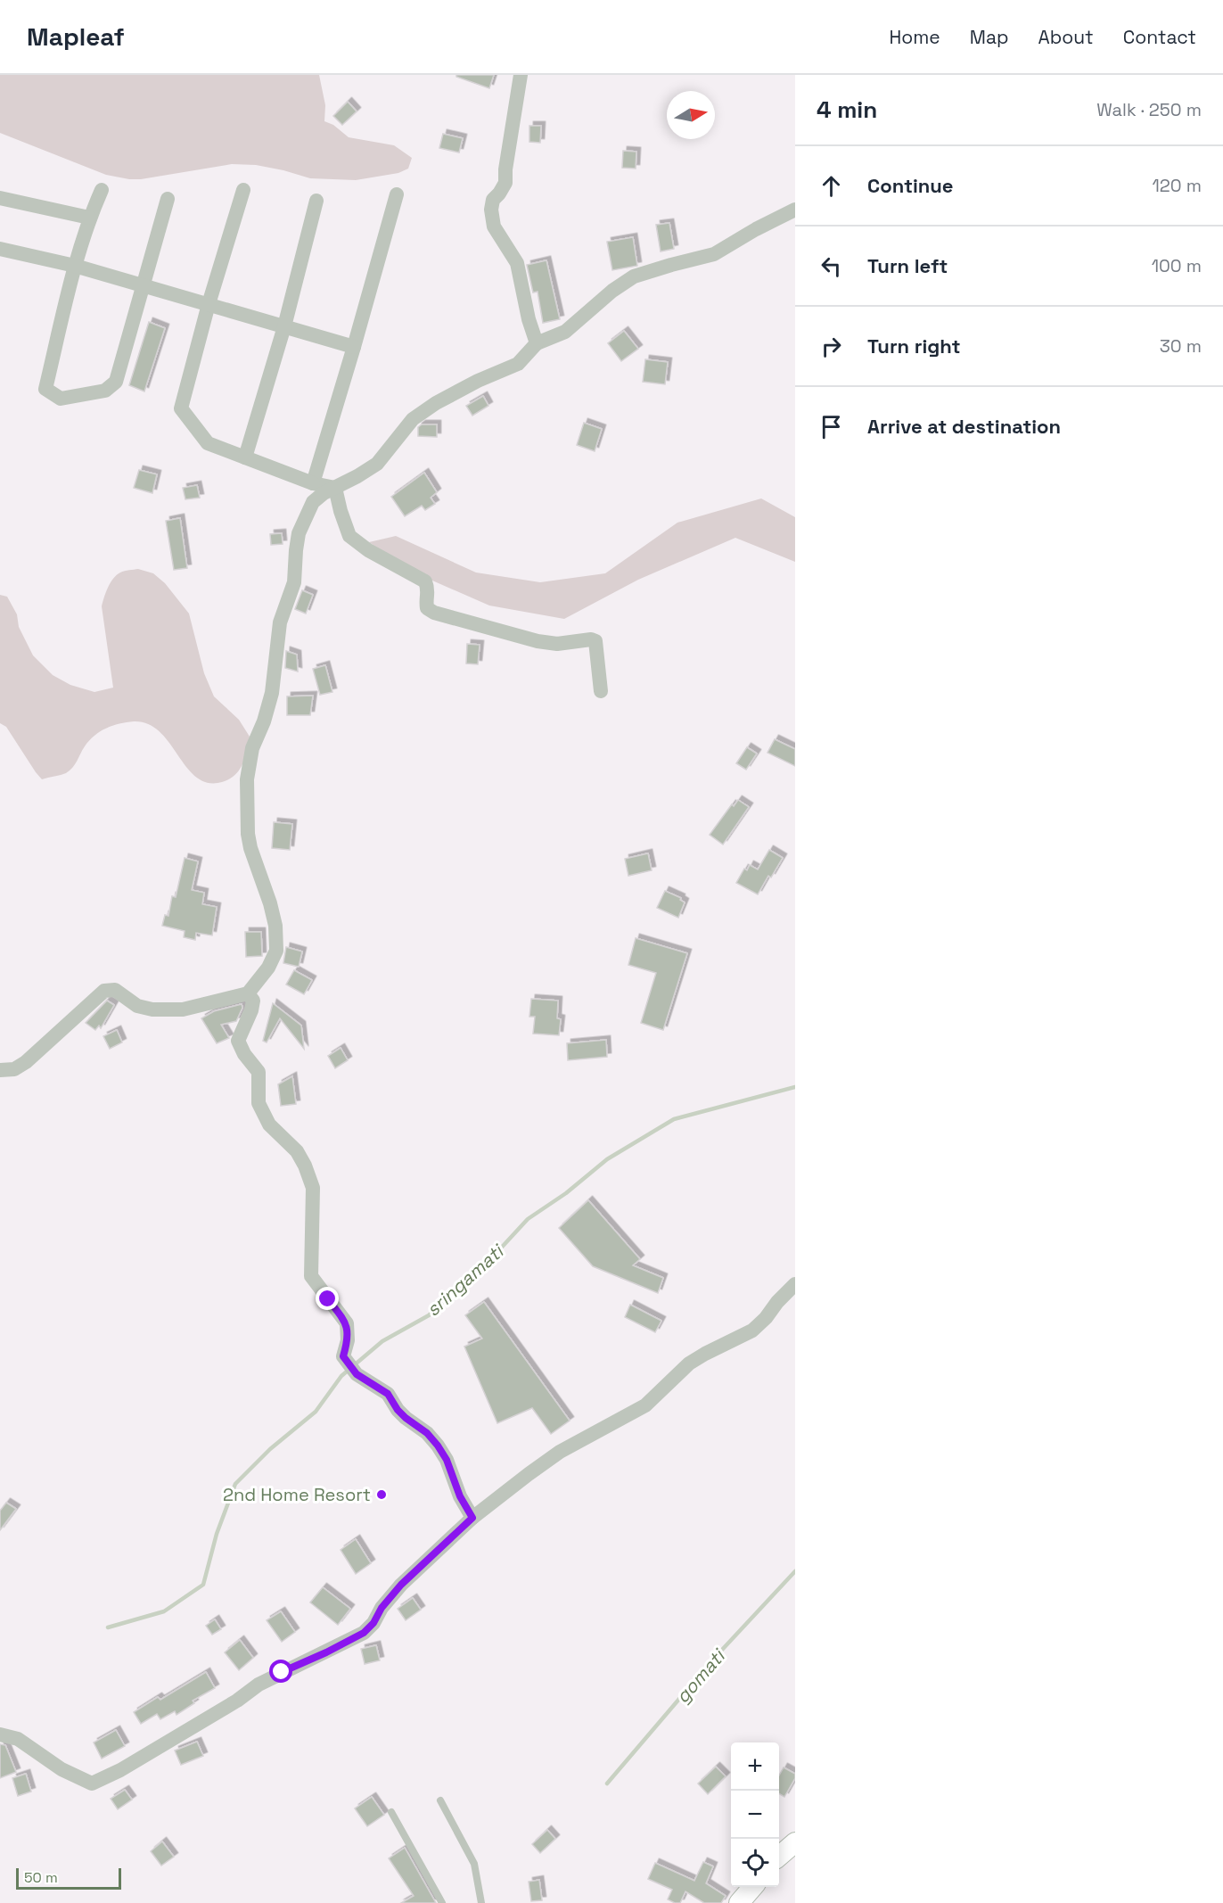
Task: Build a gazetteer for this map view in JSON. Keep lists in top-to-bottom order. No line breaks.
{"water":["sringamati","gomati"],"places":["2nd Home Resort"],"scale_bar":"50 m","north":"right","page":{"header":"Mapleaf","nav":["Home","Map","About","Contact"],"heading":["4 min","Walk · 250 m"],"list":[["Continue","120 m"],["Turn left","100 m"],["Turn right","30 m"],"Arrive at destination"],"map_buttons":["+","−"],"scale":"50 m"}}
